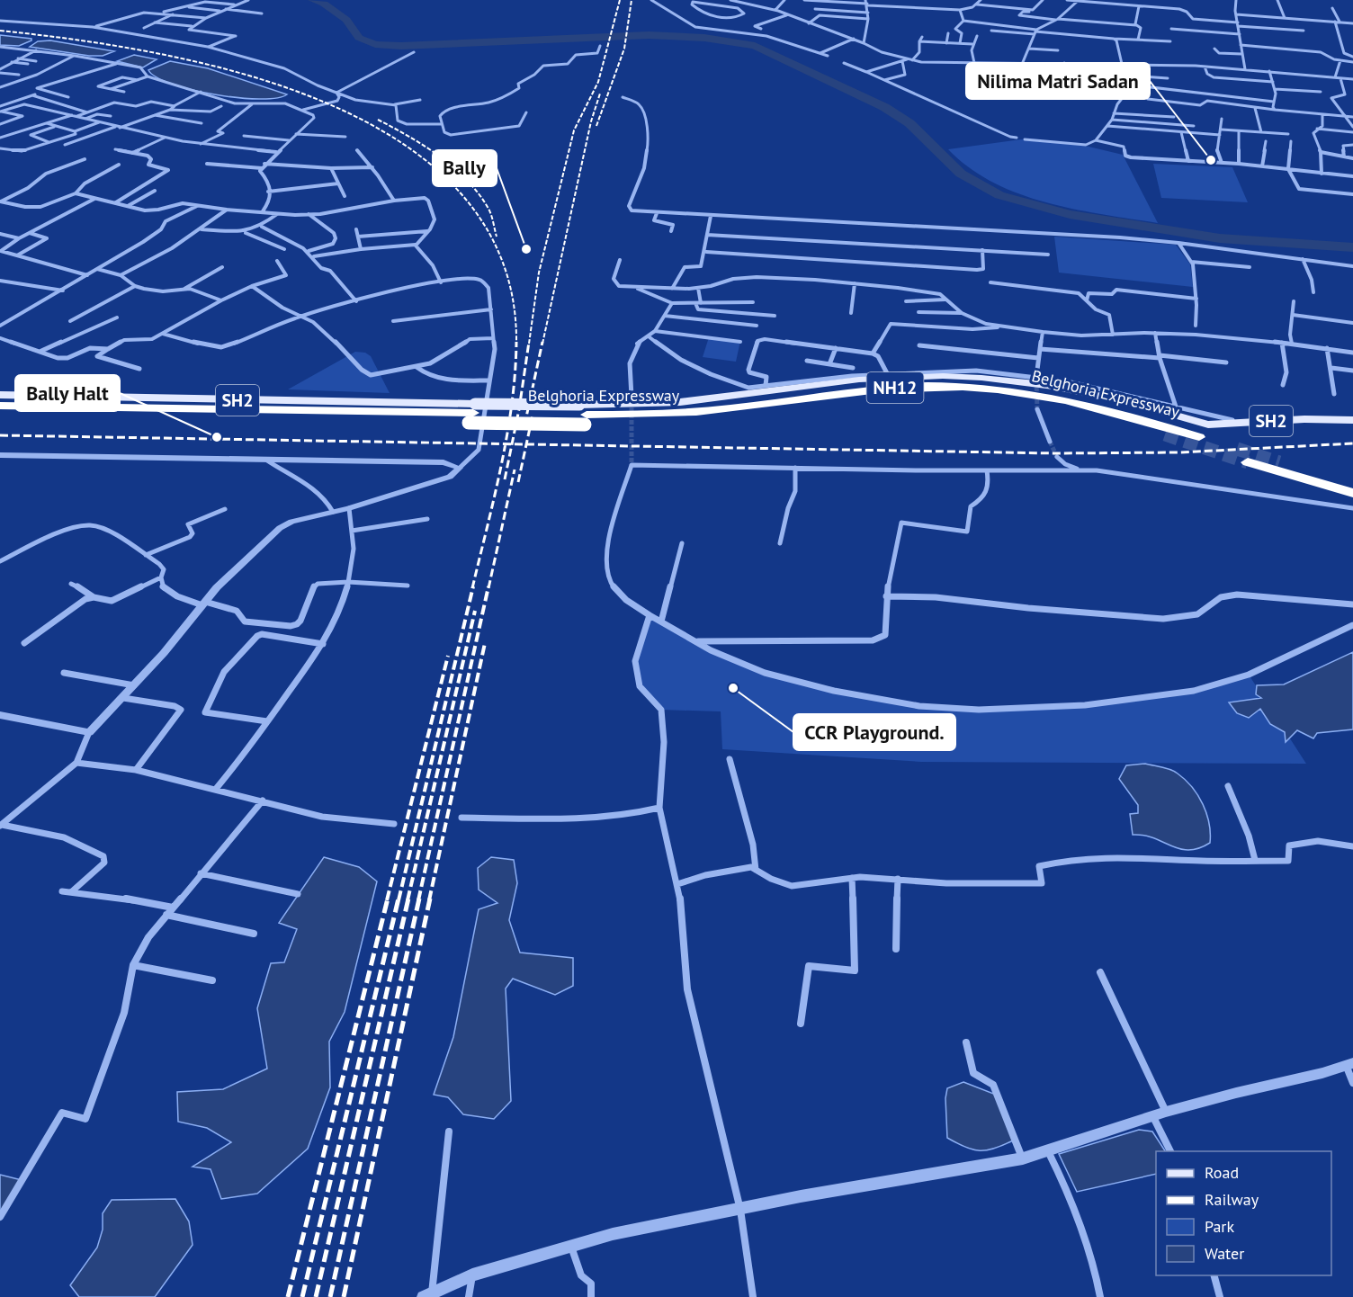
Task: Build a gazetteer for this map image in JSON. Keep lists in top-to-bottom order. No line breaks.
{"streets":{"highway":["NH12","Belghoria Expressway"],"main road":["SH2"]},"crossings":[["Belghoria Expressway","SH2"]],"places":["Nilima Matri Sadan","Bally","Bally Halt","CCR Playground."],"legend":["Road","Railway","Park","Water"]}
